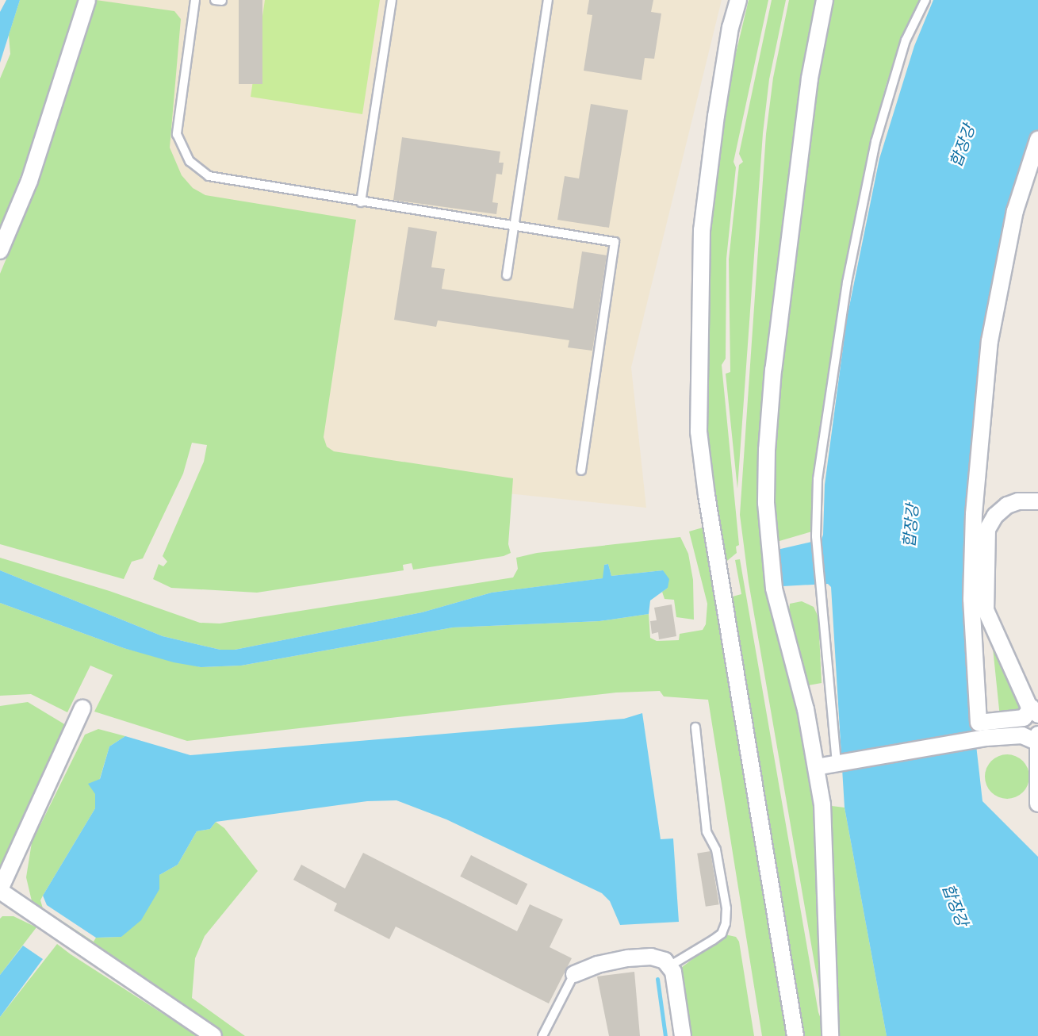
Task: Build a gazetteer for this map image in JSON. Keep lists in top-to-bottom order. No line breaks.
{"water":["합장강"]}
